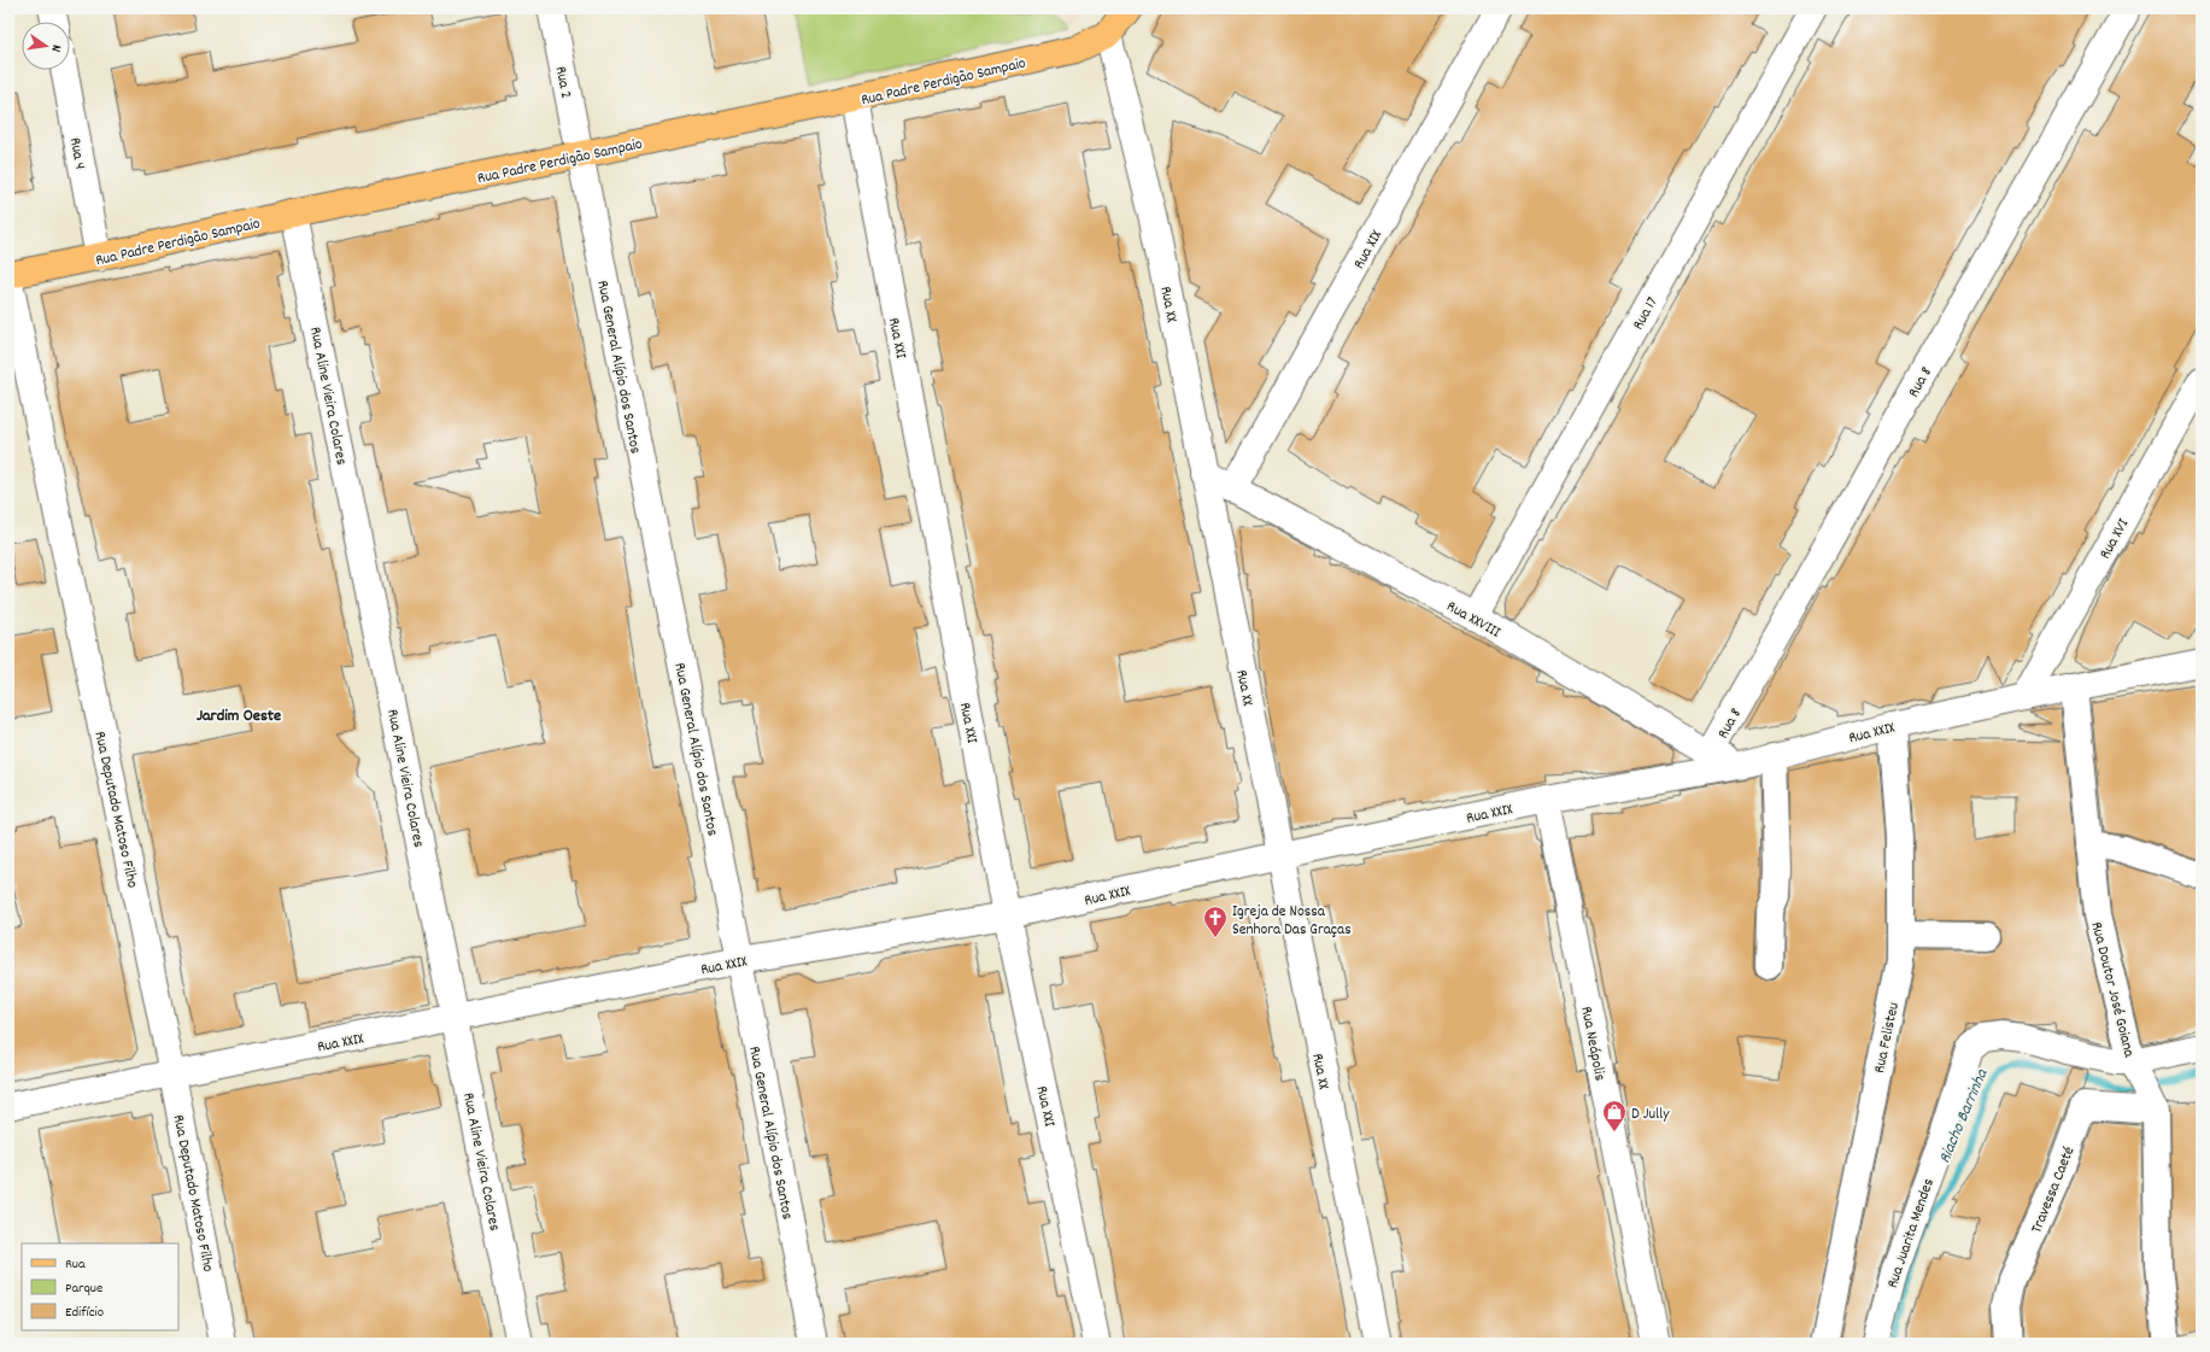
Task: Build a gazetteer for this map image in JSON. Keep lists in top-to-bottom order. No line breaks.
{"streets":{"main road":["Rua Padre Perdigão Sampaio"],"street":["Rua 2","Rua 4","Rua XIX","Rua XX","Rua 17","Rua XXI","Rua General Alípio dos Santos","Rua 8","Rua Aline Vieira Colares","Rua XVI","Rua XXVIII","Rua XXIX","Rua Deputado Matoso Filho","Rua Doutor José Goiana","Rua Felisteu","Rua Neápolis","Travessa Caeté","Rua Juarita Mendes"]},"crossings":[["Rua Padre Perdigão Sampaio","Rua 2"],["Rua Padre Perdigão Sampaio","Rua 4"],["Rua Padre Perdigão Sampaio","Rua XX"],["Rua Padre Perdigão Sampaio","Rua XXI"],["Rua Padre Perdigão Sampaio","Rua General Alípio dos Santos"],["Rua Padre Perdigão Sampaio","Rua Aline Vieira Colares"],["Rua Padre Perdigão Sampaio","Rua Deputado Matoso Filho"],["Rua 2","Rua General Alípio dos Santos"],["Rua XIX","Rua XXVIII"],["Rua XX","Rua XXVIII"],["Rua XX","Rua XXIX"],["Rua 17","Rua XXVIII"],["Rua XXI","Rua XXIX"],["Rua General Alípio dos Santos","Rua XXIX"],["Rua 8","Rua XXVIII"],["Rua Aline Vieira Colares","Rua XXIX"],["Rua XVI","Rua XXIX"],["Rua XXVIII","Rua XXIX"],["Rua XXIX","Rua Deputado Matoso Filho"],["Rua XXIX","Rua Doutor José Goiana"],["Rua XXIX","Rua Felisteu"],["Rua XXIX","Rua Neápolis"],["Rua Doutor José Goiana","Travessa Caeté"],["Rua Doutor José Goiana","Rua Juarita Mendes"]],"districts":["Jardim Oeste"],"water":["Riacho Barrinha"],"places":{"church":["Igreja de Nossa Senhora Das Graças"],"shop":["D Jully"]},"legend":["Rua","Parque","Edifício"],"north":"right"}
